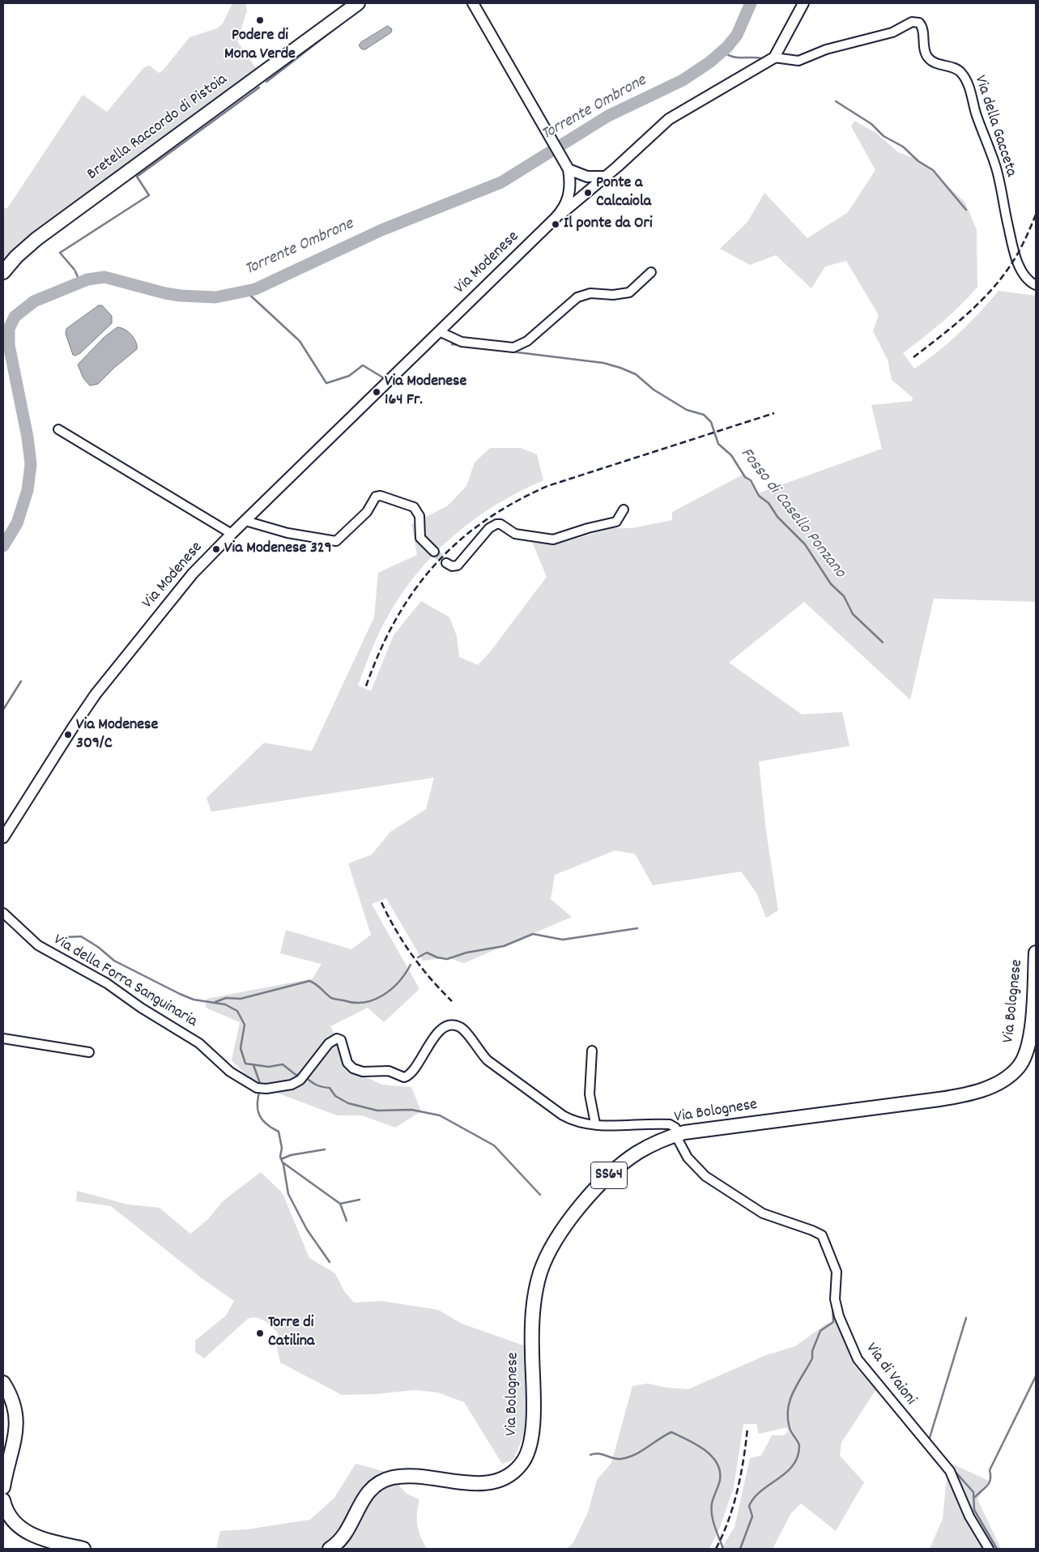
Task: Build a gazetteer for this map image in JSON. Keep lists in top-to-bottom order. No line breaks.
{"streets":{"main road":["Bretella Raccordo di Pistoia","Via Bolognese","SS64"],"street":["Via della Gacceta","Via Modenese","Via della Forra Sanguinaria","Via di Vaioni"]},"crossings":[["Via della Forra Sanguinaria","Via Bolognese"],["Via della Forra Sanguinaria","Via di Vaioni"],["Via Bolognese","Via di Vaioni"]],"water":["Torrente Ombrone","Fosso di Casello Ponzano"],"places":["Podere di Mona Verde","Ponte a Calcaiola","Il ponte da Ori","Via Modenese 164 Fr.","Via Modenese 329","Via Modenese 309/C","Torre di Catilina"]}
